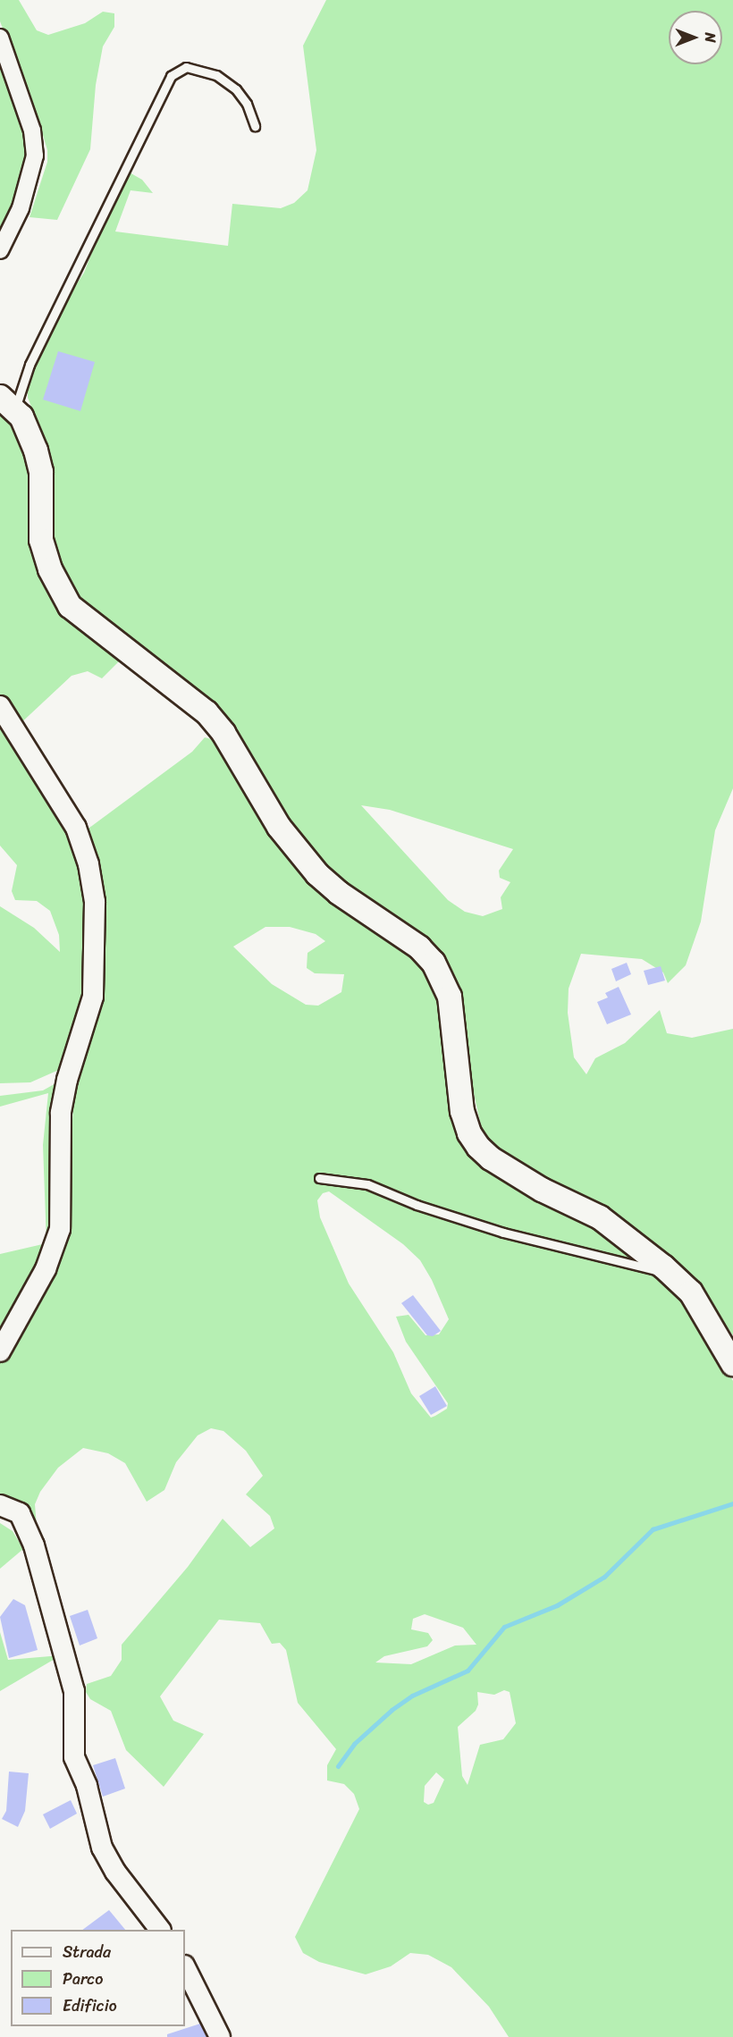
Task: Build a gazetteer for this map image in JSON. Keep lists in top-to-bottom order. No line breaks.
{"legend":["Strada","Parco","Edificio"],"north":"right"}
